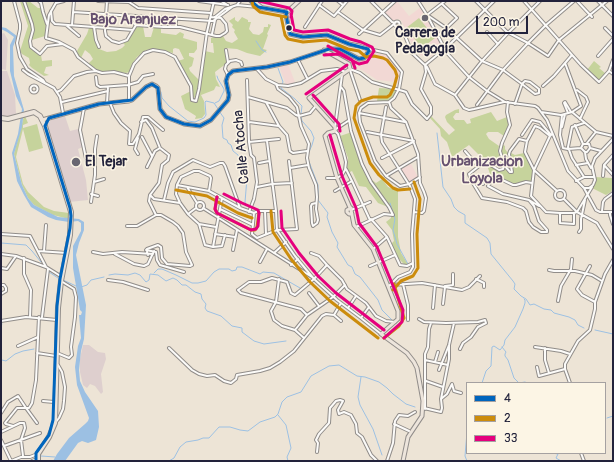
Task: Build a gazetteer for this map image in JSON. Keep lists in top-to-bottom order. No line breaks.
{"streets":{"street":["Calle Atocha"]},"districts":["Bajo Aranjuez","Urbanizacion Loyola"],"places":["Carrera de Pedagogía","El Tejar"],"lines":["transit line 4","transit line 2","transit line 33"],"legend":["4","2","33"],"scale_bar":"200 m"}
